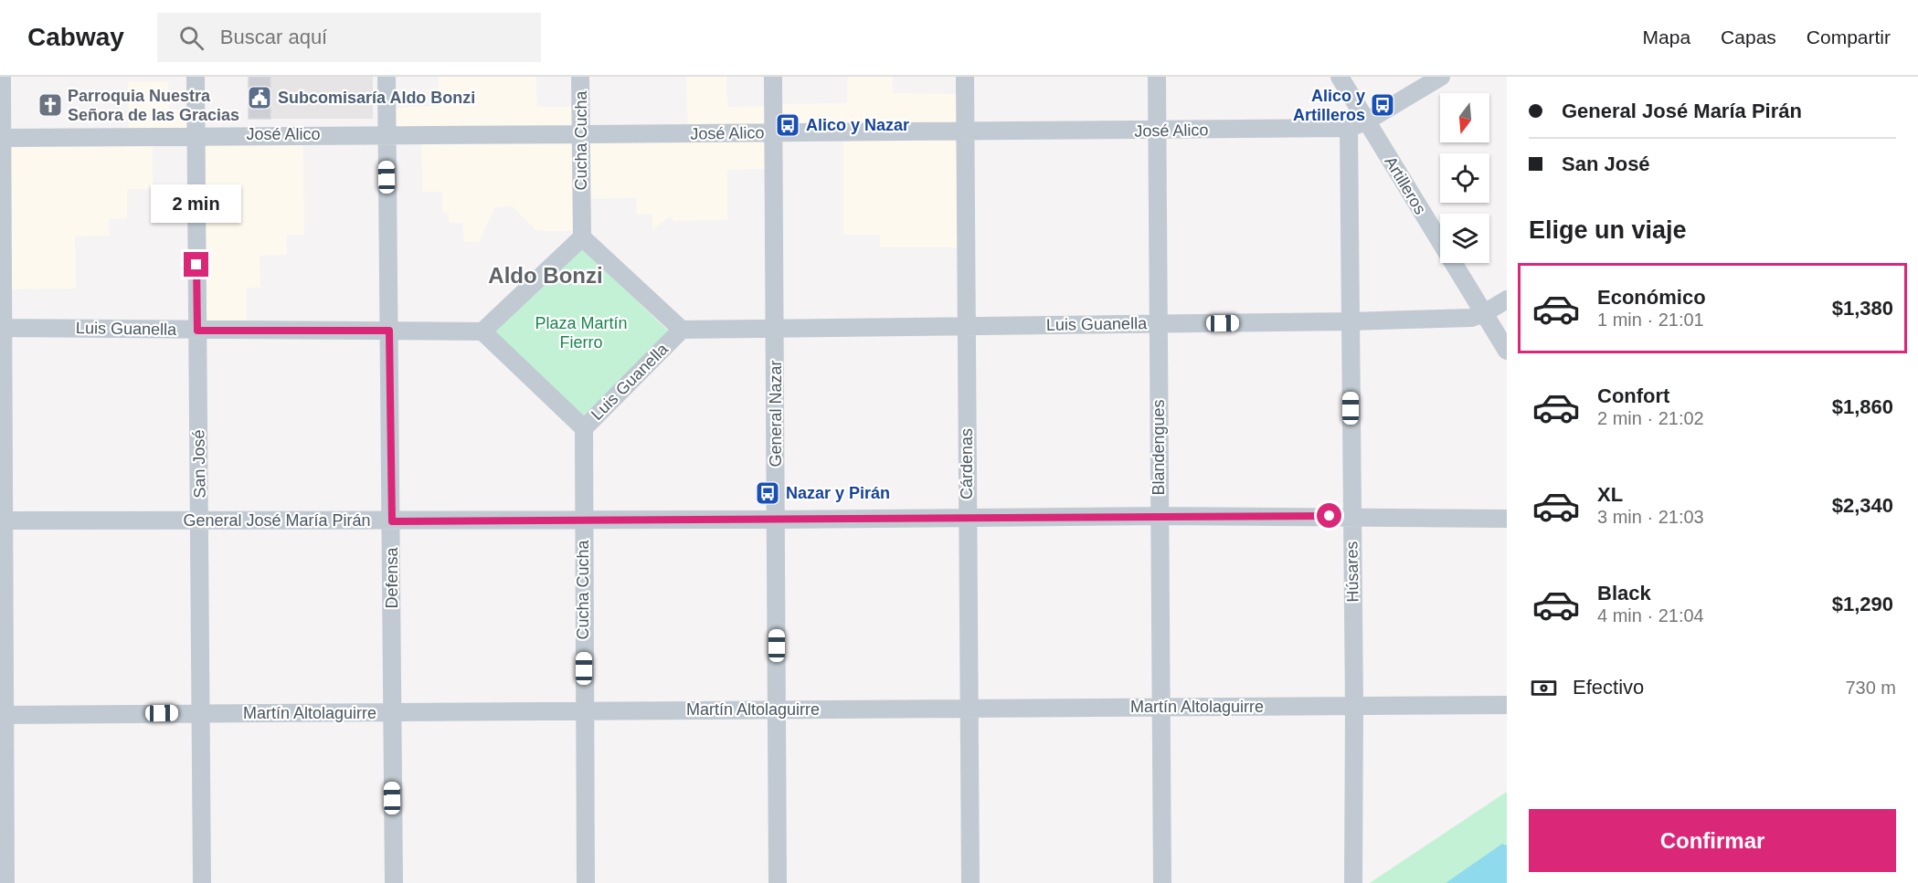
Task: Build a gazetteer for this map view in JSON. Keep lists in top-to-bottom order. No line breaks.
{"streets":{"street":["José Alico","Cucha Cucha","Artilleros","Luis Guanella","General Nazar","Blandengues","San José","Cárdenas","General José María Pirán","Húsares","Defensa","Martín Altolaguirre"]},"crossings":[["José Alico","Cucha Cucha"],["José Alico","Artilleros"],["José Alico","General Nazar"],["José Alico","Blandengues"],["José Alico","San José"],["José Alico","Cárdenas"],["José Alico","Húsares"],["José Alico","Defensa"],["Cucha Cucha","Luis Guanella"],["Cucha Cucha","General José María Pirán"],["Cucha Cucha","Martín Altolaguirre"],["Artilleros","Luis Guanella"],["Luis Guanella","General Nazar"],["Luis Guanella","Blandengues"],["Luis Guanella","San José"],["Luis Guanella","Cárdenas"],["Luis Guanella","Húsares"],["Luis Guanella","Defensa"],["General Nazar","General José María Pirán"],["General Nazar","Martín Altolaguirre"],["Blandengues","General José María Pirán"],["Blandengues","Martín Altolaguirre"],["San José","General José María Pirán"],["San José","Martín Altolaguirre"],["Cárdenas","General José María Pirán"],["Cárdenas","Martín Altolaguirre"],["General José María Pirán","Húsares"],["General José María Pirán","Defensa"],["Húsares","Martín Altolaguirre"],["Defensa","Martín Altolaguirre"]],"districts":["Aldo Bonzi"],"parks":["Plaza Martín Fierro"],"places":{"public building":["Subcomisaría Aldo Bonzi"],"church":["Parroquia Nuestra Señora de las Gracias"],"bus stop":["Alico y Artilleros","Alico y Nazar","Nazar y Pirán"]},"north":"bottom","page":{"header":"Cabway","search":"Buscar aquí","nav":["Mapa","Capas","Compartir"],"banner":["General José María Pirán","San José"],"bubble":"2 min","heading":"Elige un viaje","list":[{"name":"Económico","note":"1 min · 21:01","value":"$1,380"},{"name":"Confort","note":"2 min · 21:02","value":"$1,860"},{"name":"XL","note":"3 min · 21:03","value":"$2,340"},{"name":"Black","note":"4 min · 21:04","value":"$1,290"}],"pay":["Efectivo","730 m"],"buttons":"Confirmar"}}
